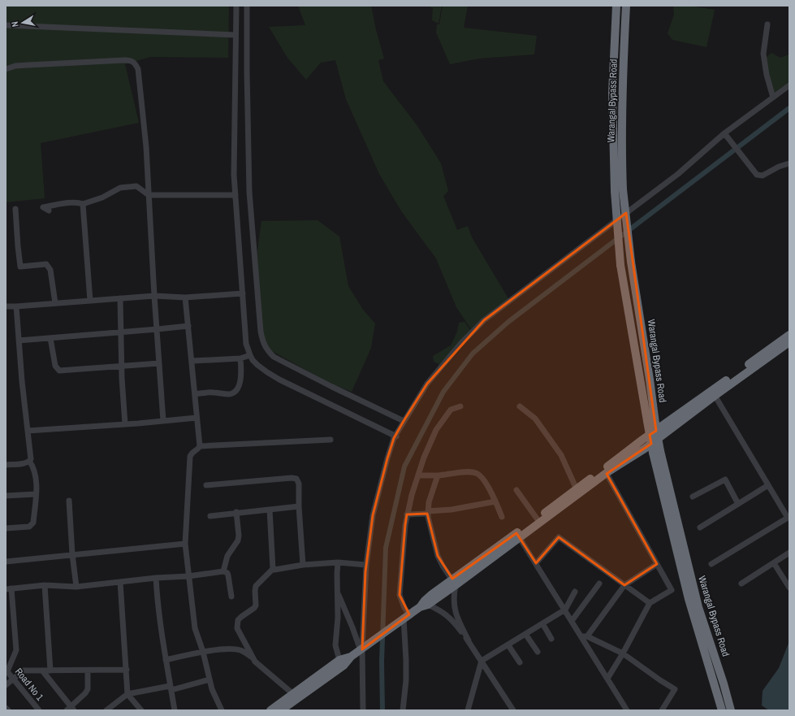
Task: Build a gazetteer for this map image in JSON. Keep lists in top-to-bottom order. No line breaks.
{"streets":{"highway":["Warangal Bypass Road"],"street":["Road No 1"]},"north":"left"}
